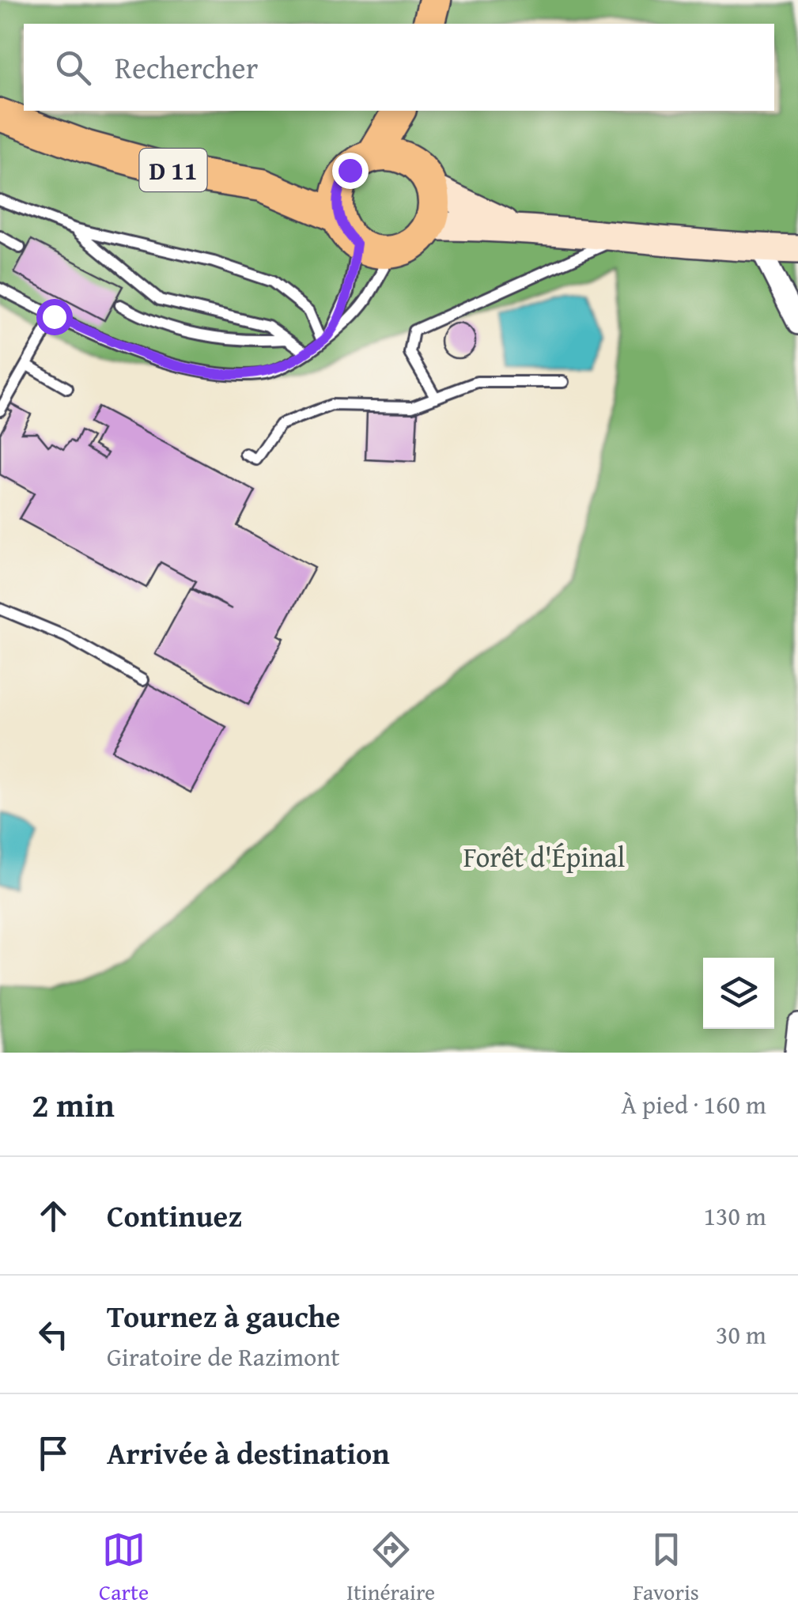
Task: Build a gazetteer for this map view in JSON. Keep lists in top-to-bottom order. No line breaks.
{"streets":{"main road":["D 11"]},"parks":["Forêt d'Épinal"],"page":{"search":"Rechercher","heading":["2 min","À pied · 160 m"],"list":[["Continuez","130 m"],["Tournez à gauche","Giratoire de Razimont","30 m"],"Arrivée à destination"],"nav":["Carte","Itinéraire","Favoris"]}}
